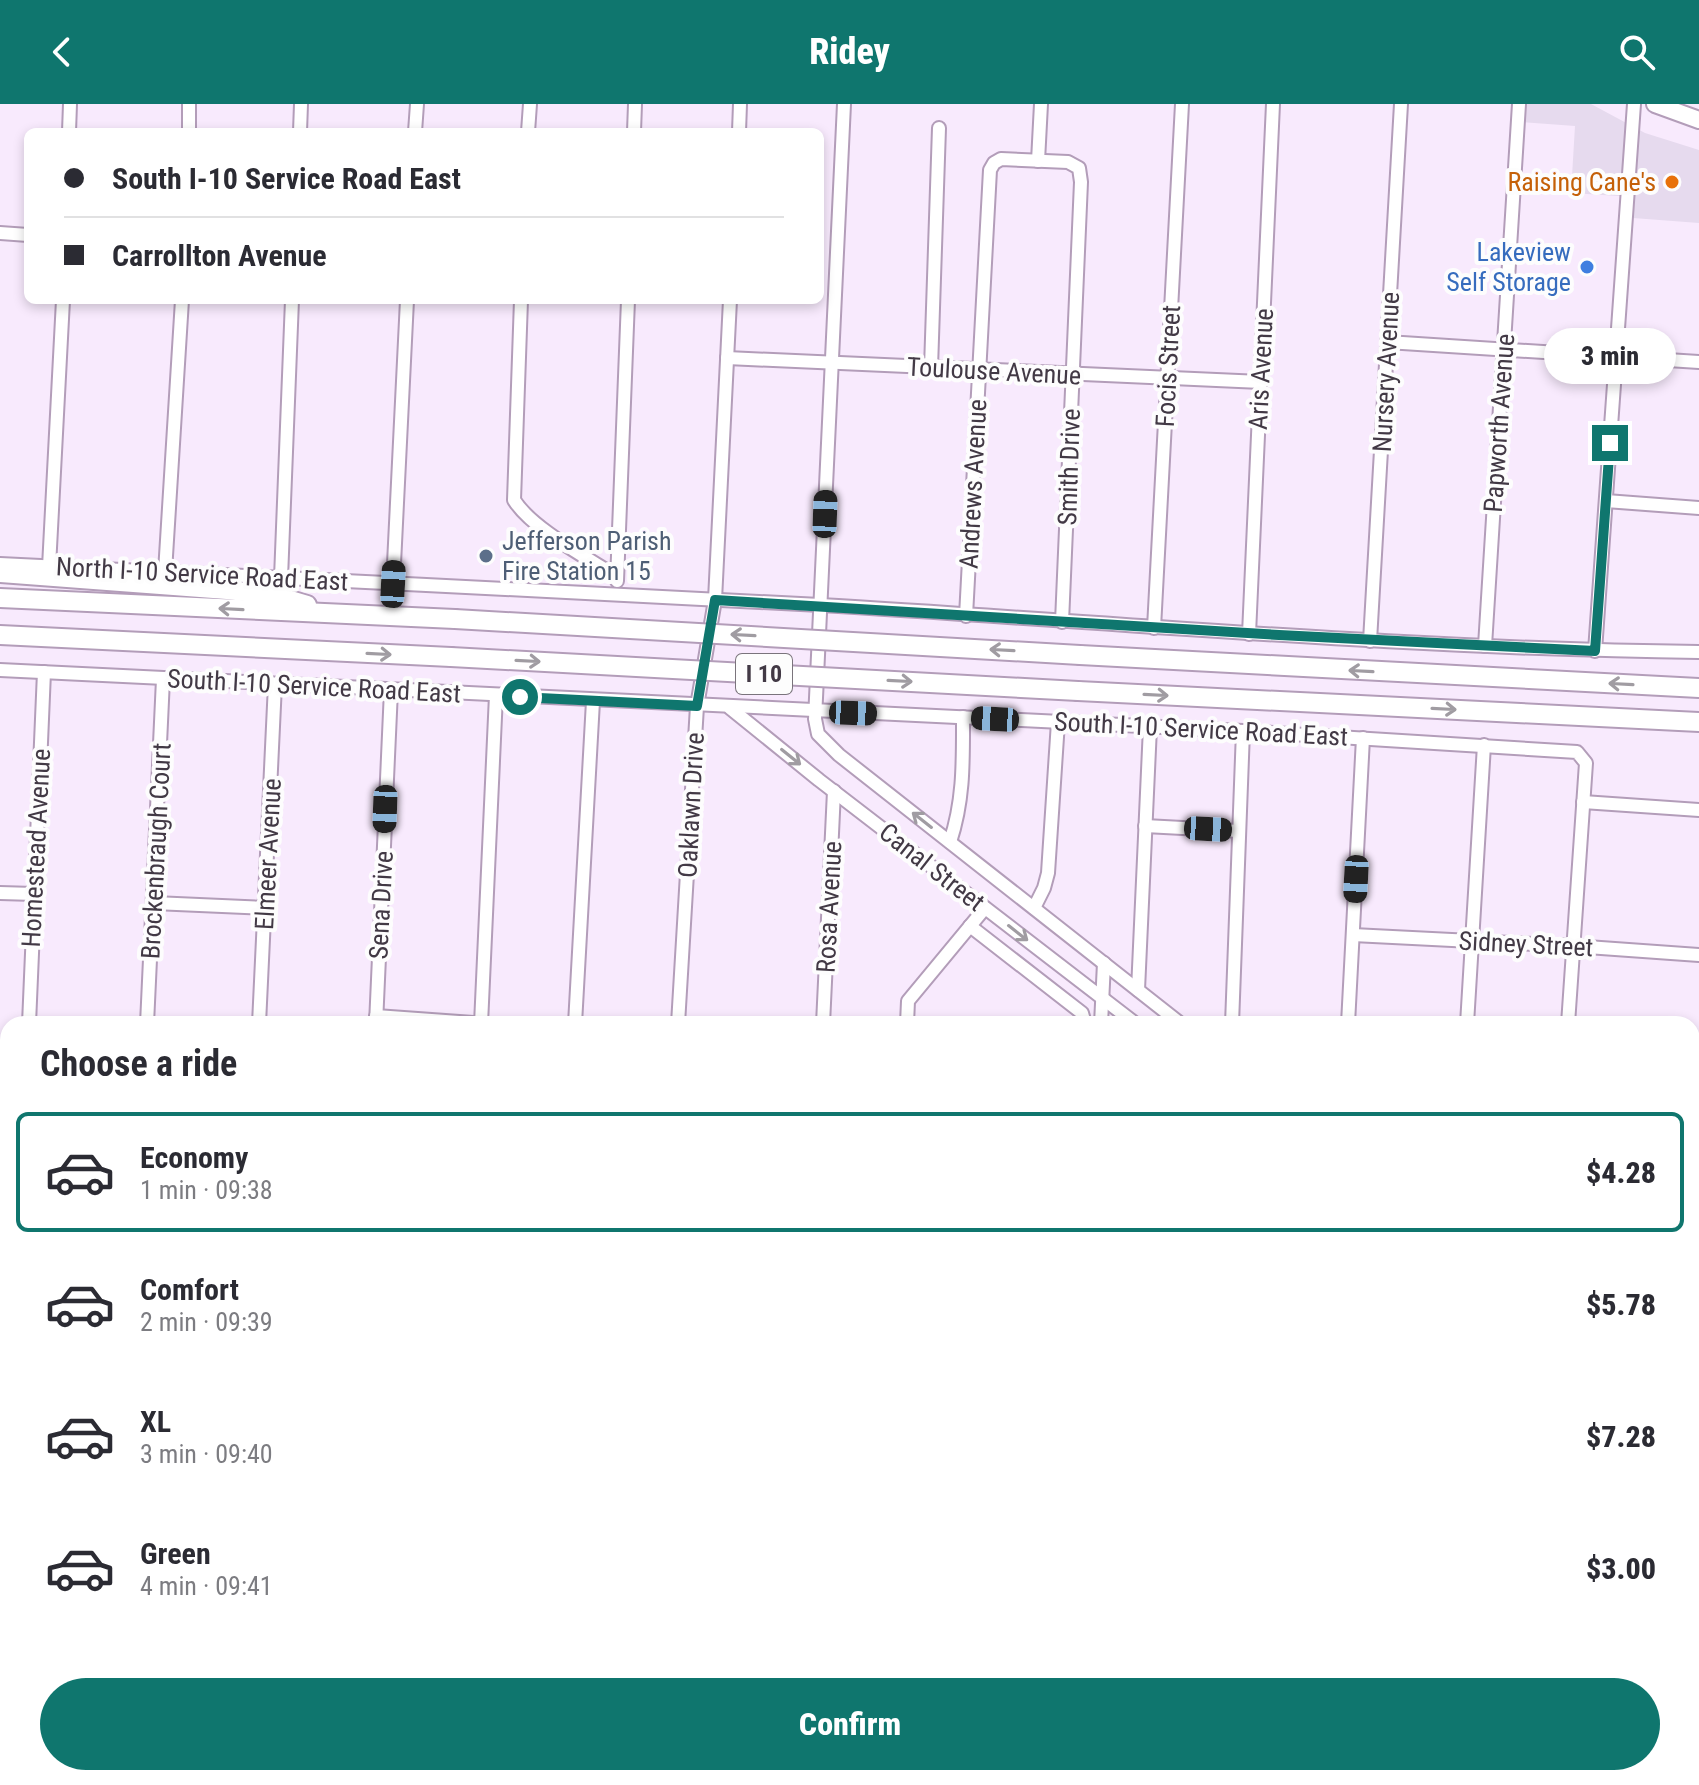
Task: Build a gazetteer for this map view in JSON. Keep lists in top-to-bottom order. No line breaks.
{"streets":{"highway":["I 10"],"street":["Focis Street","Aris Avenue","Toulouse Avenue","Nursery Avenue","Papworth Avenue","Smith Drive","Andrews Avenue","North I-10 Service Road East","South I-10 Service Road East","Oaklawn Drive","Homestead Avenue","Brockenbraugh Court","Elmeer Avenue","Canal Street","Sena Drive","Rosa Avenue","Sidney Street"]},"crossings":[["Focis Street","Toulouse Avenue"],["Focis Street","North I-10 Service Road East"],["Aris Avenue","Toulouse Avenue"],["Aris Avenue","North I-10 Service Road East"],["Toulouse Avenue","Smith Drive"],["Toulouse Avenue","Andrews Avenue"],["Toulouse Avenue","Oaklawn Drive"],["Nursery Avenue","North I-10 Service Road East"],["Papworth Avenue","North I-10 Service Road East"],["Smith Drive","Andrews Avenue"],["Smith Drive","North I-10 Service Road East"],["Andrews Avenue","North I-10 Service Road East"],["North I-10 Service Road East","Oaklawn Drive"],["South I-10 Service Road East","Oaklawn Drive"],["South I-10 Service Road East","Homestead Avenue"],["South I-10 Service Road East","Brockenbraugh Court"],["South I-10 Service Road East","Elmeer Avenue"],["South I-10 Service Road East","Canal Street"],["South I-10 Service Road East","Sena Drive"],["Canal Street","Rosa Avenue"]],"places":["Raising Cane's","Lakeview Self Storage","Jefferson Parish Fire Station 15"],"page":{"header":"Ridey","banner":["South I-10 Service Road East","Carrollton Avenue"],"bubble":"3 min","heading":"Choose a ride","list":[{"name":"Economy","note":"1 min · 09:38","value":"$4.28"},{"name":"Comfort","note":"2 min · 09:39","value":"$5.78"},{"name":"XL","note":"3 min · 09:40","value":"$7.28"},{"name":"Green","note":"4 min · 09:41","value":"$3.00"}],"buttons":"Confirm"}}
